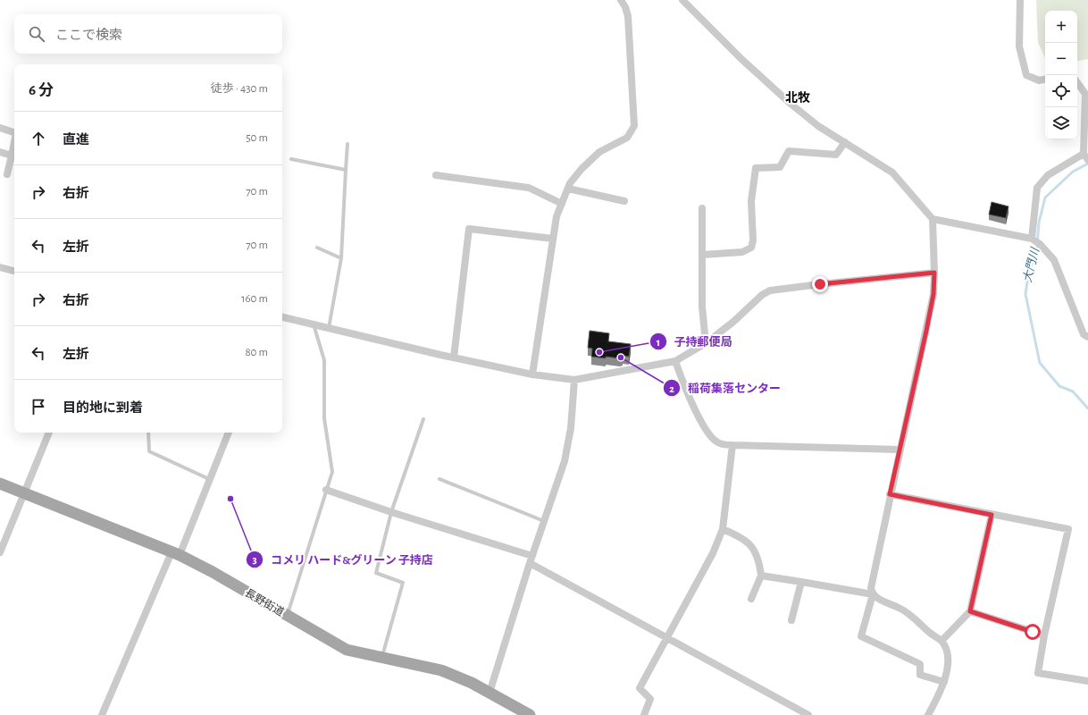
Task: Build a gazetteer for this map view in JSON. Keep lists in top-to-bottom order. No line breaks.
{"streets":{"main road":["長野街道"]},"districts":["北牧"],"water":["大門川"],"places":["子持郵便局","稲荷集落センター","コメリ ハード&グリーン 子持店"],"page":{"map_buttons":["+","−"],"search":"ここで検索","heading":["6 分","徒歩 · 430 m"],"list":[["直進","50 m"],["右折","70 m"],["左折","70 m"],["右折","160 m"],["左折","80 m"],"目的地に到着"]}}
